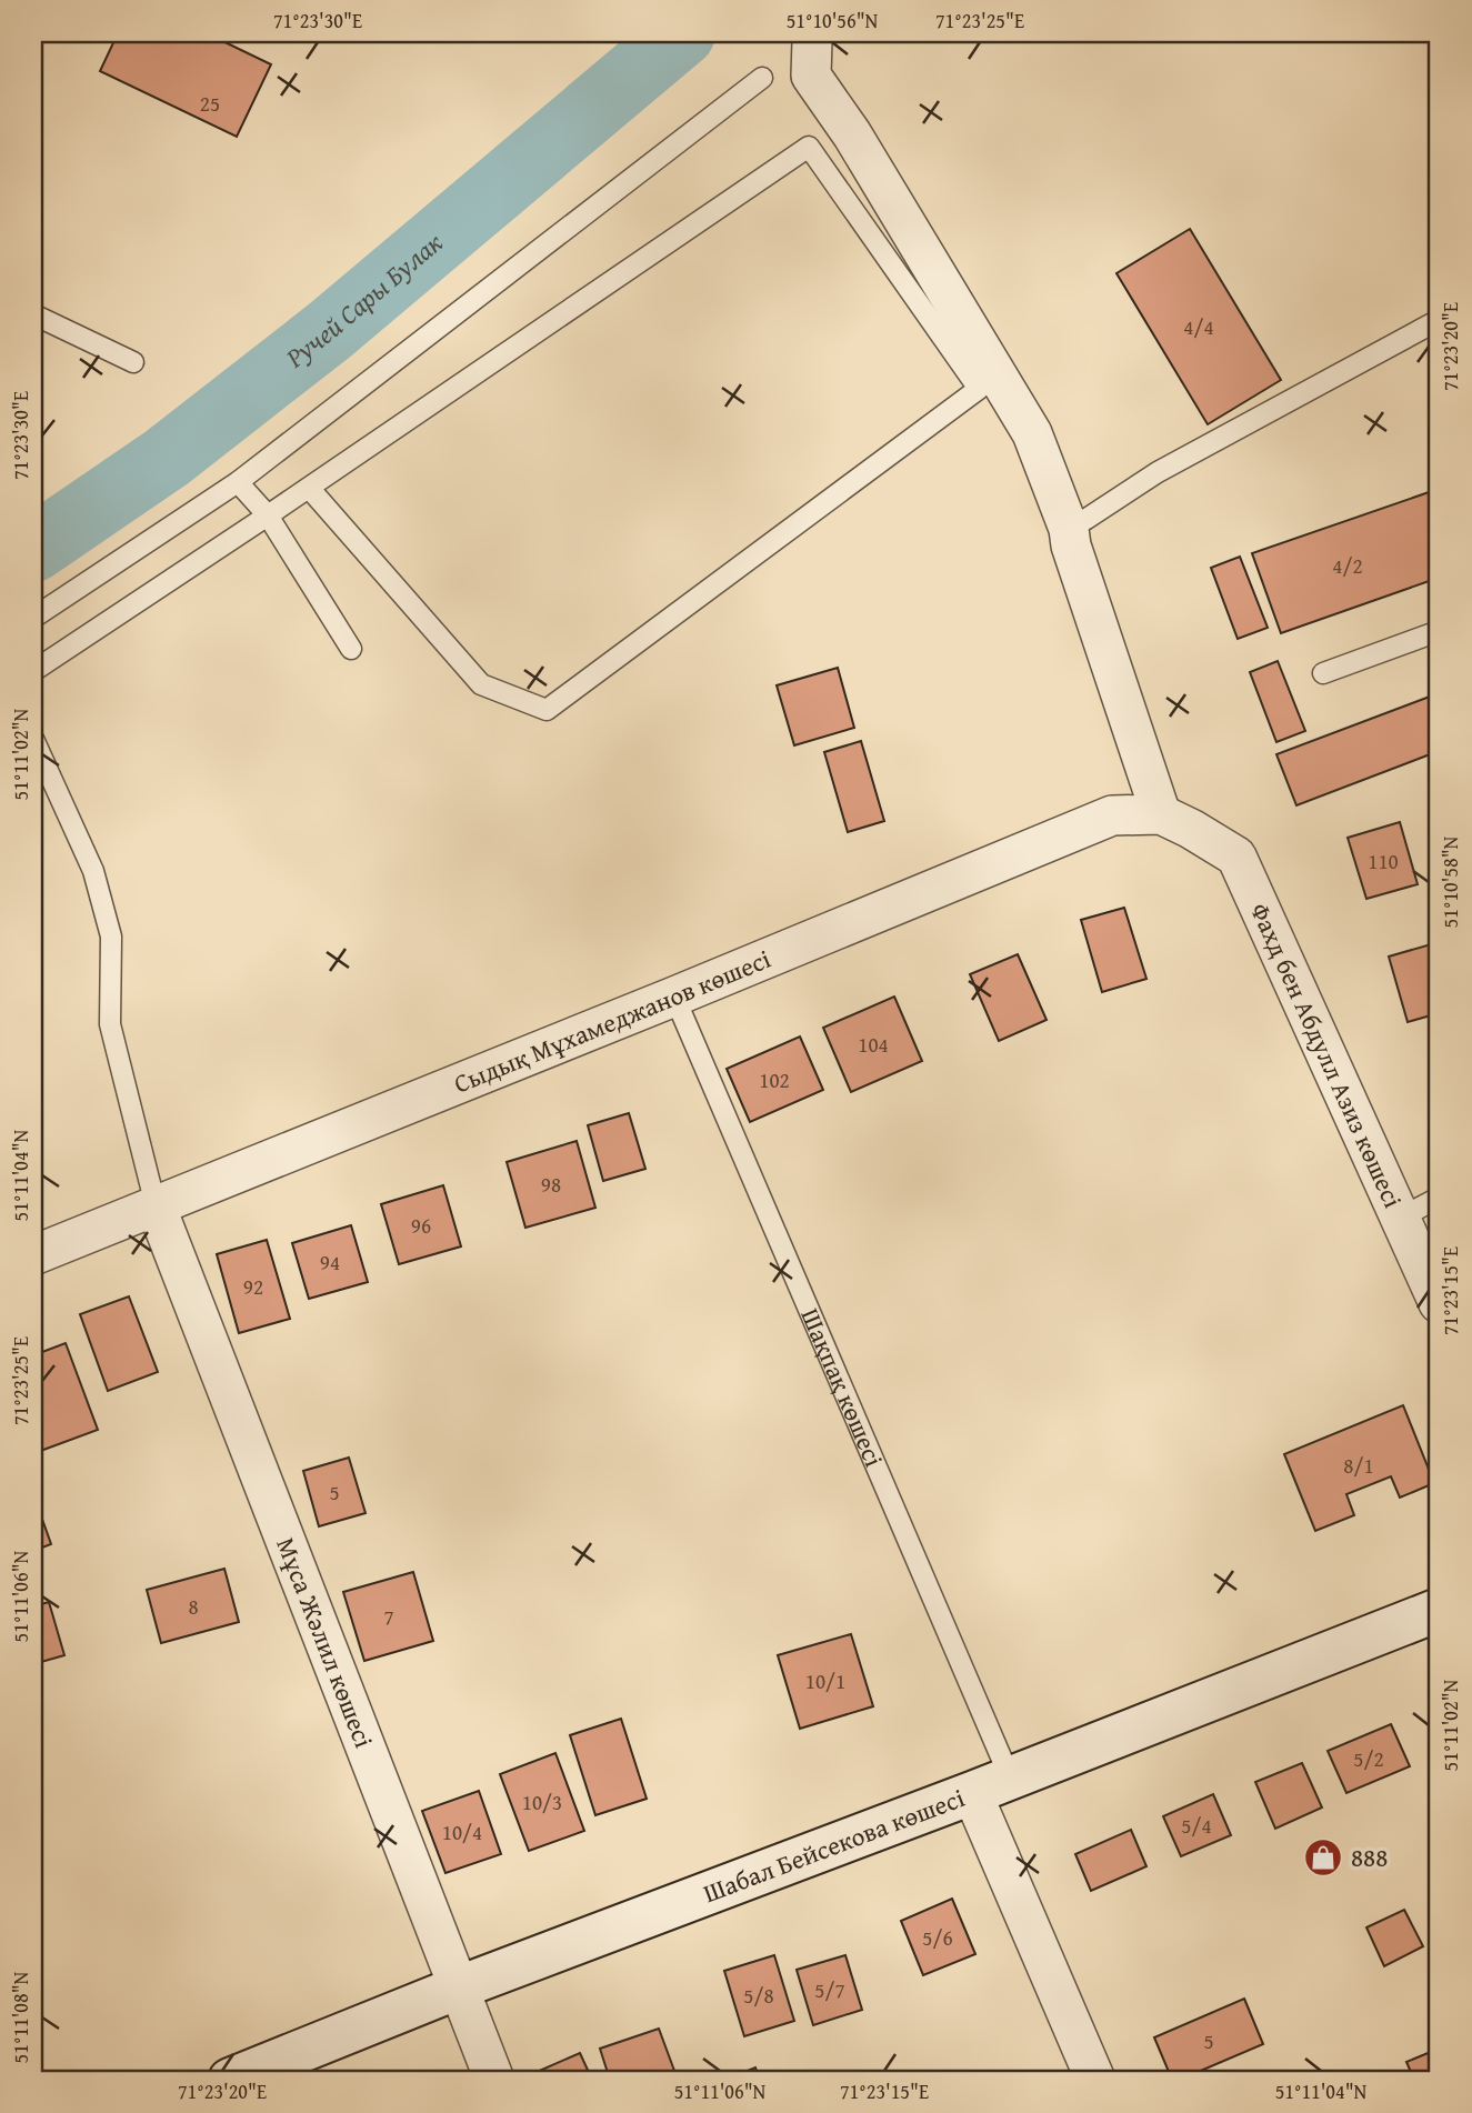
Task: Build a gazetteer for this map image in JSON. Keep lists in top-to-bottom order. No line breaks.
{"streets":{"main road":["Шабал Бейсекова көшесі"],"street":["Сыдық Мұхамеджанов көшесі","Фахд бен Абдулл Азиз көшесі","Шақпақ көшесі","Мұса Жәлил көшесі"]},"crossings":[["Сыдық Мұхамеджанов көшесі","Фахд бен Абдулл Азиз көшесі"],["Сыдық Мұхамеджанов көшесі","Шақпақ көшесі"],["Сыдық Мұхамеджанов көшесі","Мұса Жәлил көшесі"],["Шақпақ көшесі","Шабал Бейсекова көшесі"],["Мұса Жәлил көшесі","Шабал Бейсекова көшесі"]],"water":["Ручей Сары Булак"],"places":{"shop":["888"]},"house_numbers":["25","4/4","4/2","110","104","102","98","96","94","92","8/1","5","8","7","10/1","5/2","10/3","5/4","10/4","5/6","5/7","5/8","5"],"coordinates":["71°23'30\"E","51°10'56\"N","71°23'25\"E","71°23'20\"E","51°11'02\"N","51°10'58\"N","51°11'04\"N","71°23'15\"E","51°11'06\"N","51°11'08\"N"]}
